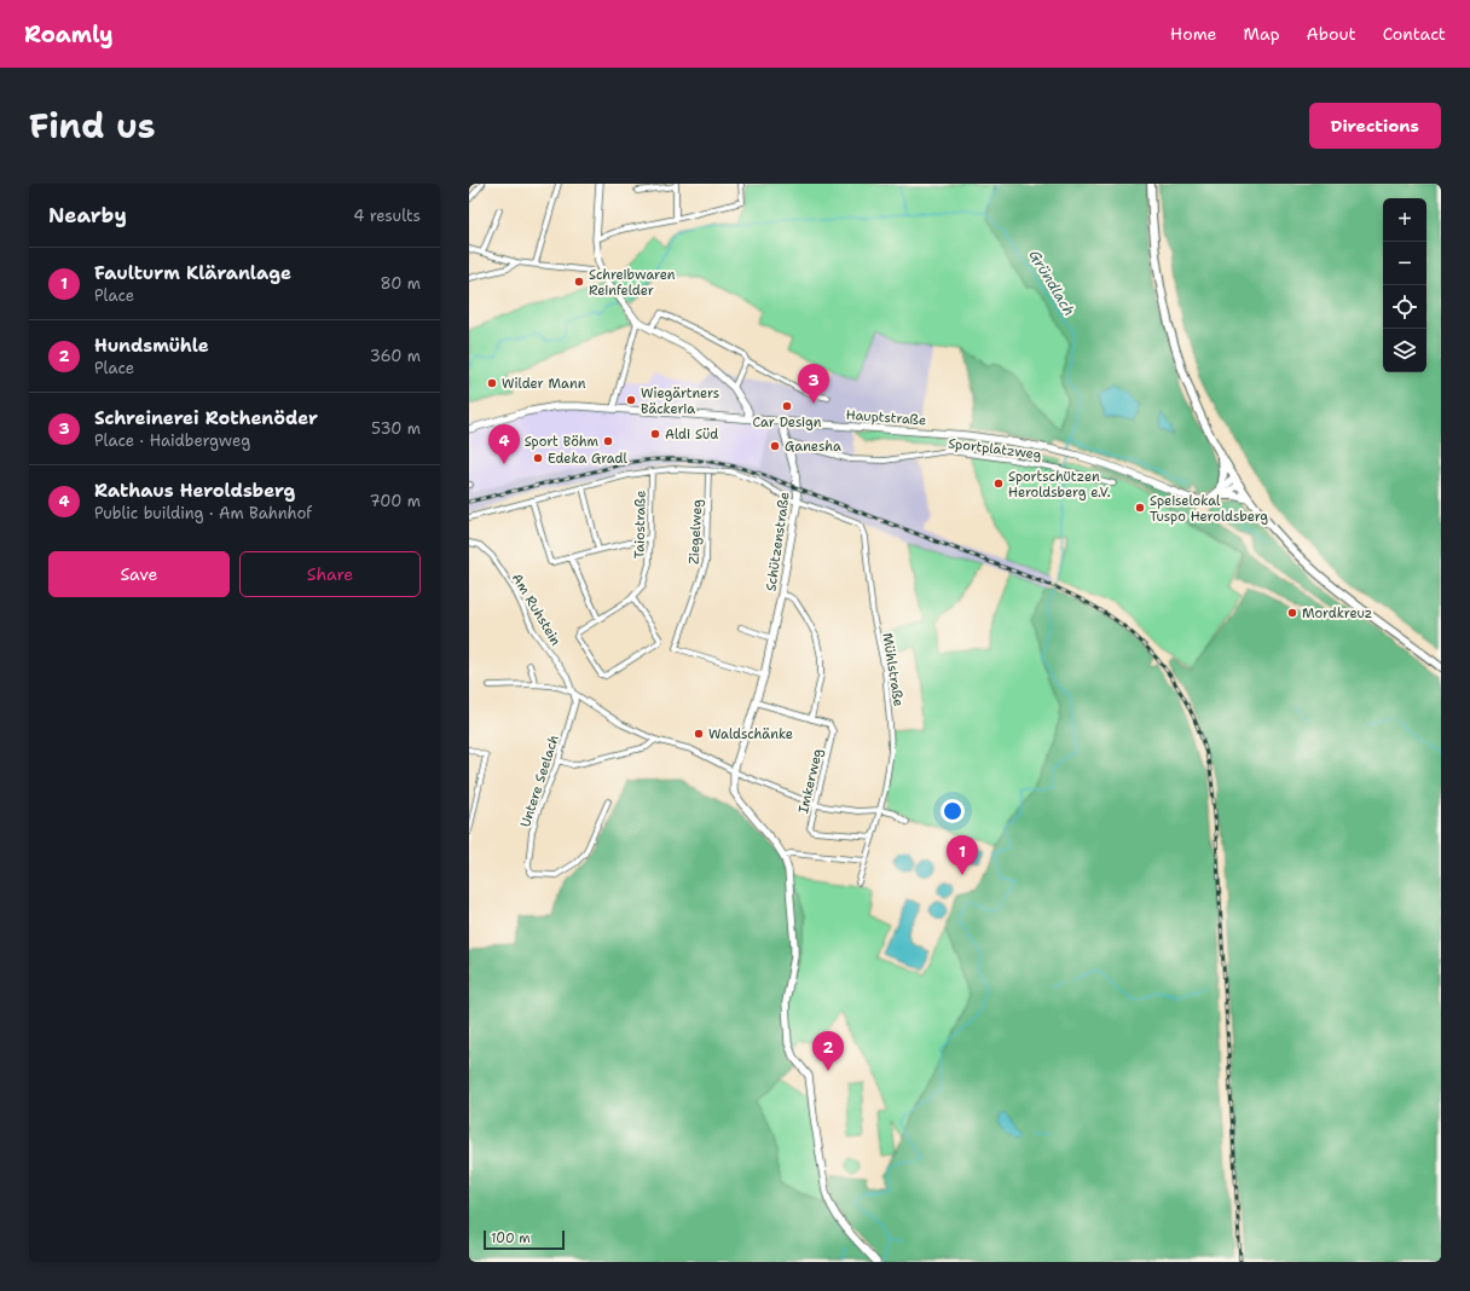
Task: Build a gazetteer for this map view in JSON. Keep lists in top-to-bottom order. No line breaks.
{"streets":{"street":["Hauptstraße","Sportplatzweg","Taiostraße","Ziegelweg","Schützenstraße","Am Ruhstein","Mühlstraße","Untere Seelach","Imkerweg"]},"crossings":[["Hauptstraße","Schützenstraße"],["Sportplatzweg","Schützenstraße"],["Taiostraße","Mühlstraße"],["Ziegelweg","Schützenstraße"],["Ziegelweg","Mühlstraße"],["Schützenstraße","Mühlstraße"],["Schützenstraße","Imkerweg"],["Am Ruhstein","Untere Seelach"],["Mühlstraße","Imkerweg"]],"water":["Gründlach"],"places":["Schreibwaren Reinfelder","Wilder Mann","Wiegärtners Bäckeria","Car Design","Aldi Süd","Sport Böhm","Ganesha","Edeka Gradl","Sportschützen Heroldsberg e.V.","Speiselokal Tuspo Heroldsberg","Mordkreuz","Waldschänke"],"scale_bar":"100 m","page":{"header":"Roamly","nav":["Home","Map","About","Contact"],"title":"Find us","buttons":["Directions",["Save","Share"]],"heading":["Nearby","4 results"],"map_buttons":["+","−"],"list":[{"mark":"1","name":"Faulturm Kläranlage","note":"Place","value":"80 m"},{"mark":"2","name":"Hundsmühle","note":"Place","value":"360 m"},{"mark":"3","name":"Schreinerei Rothenöder","note":"Place · Haidbergweg","value":"530 m"},{"mark":"4","name":"Rathaus Heroldsberg","note":"Public building · Am Bahnhof","value":"700 m"}],"pins":["3","4","1","2"],"scale":"100 m"}}
